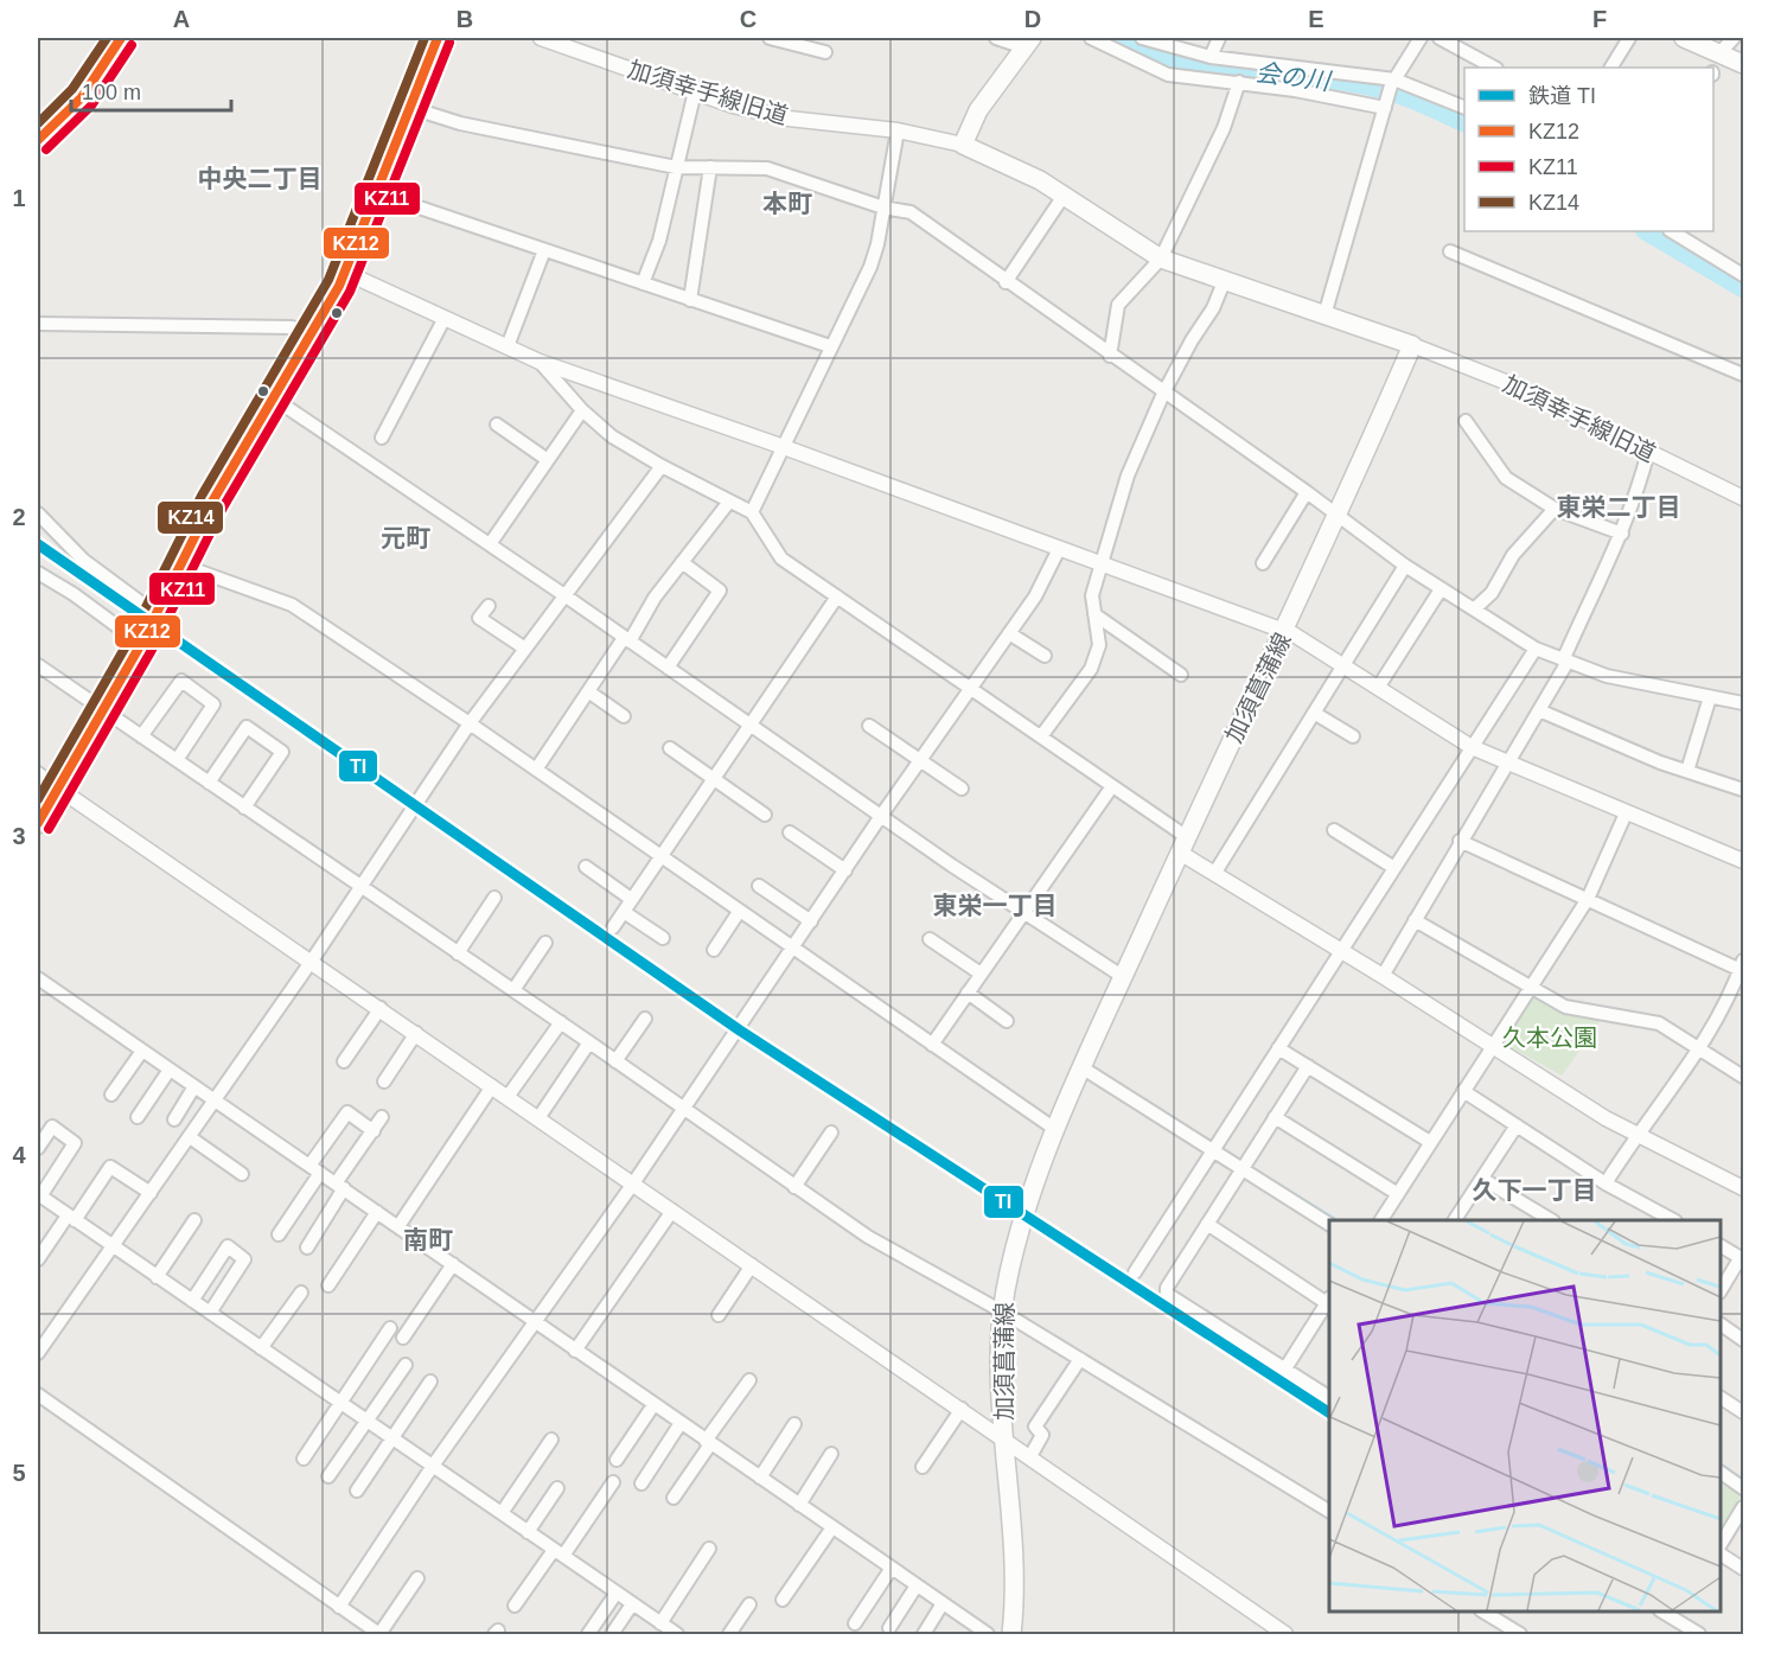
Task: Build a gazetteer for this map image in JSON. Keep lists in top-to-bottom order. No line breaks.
{"streets":{"main road":["加須菖蒲線"],"street":["加須幸手線旧道"]},"crossings":[["加須幸手線旧道","加須菖蒲線"]],"districts":["中央二丁目","本町","東栄二丁目","元町","東栄一丁目","久下一丁目","南町"],"water":["会の川"],"parks":["久本公園"],"lines":["transit line KZ12","transit line KZ14","transit line KZ11","rail line TI"],"legend":["鉄道 TI","KZ12","KZ11","KZ14"],"scale_bar":"100 m","grid":{"columns":["A","B","C","D","E","F"],"rows":["1","2","3","4","5"]}}
